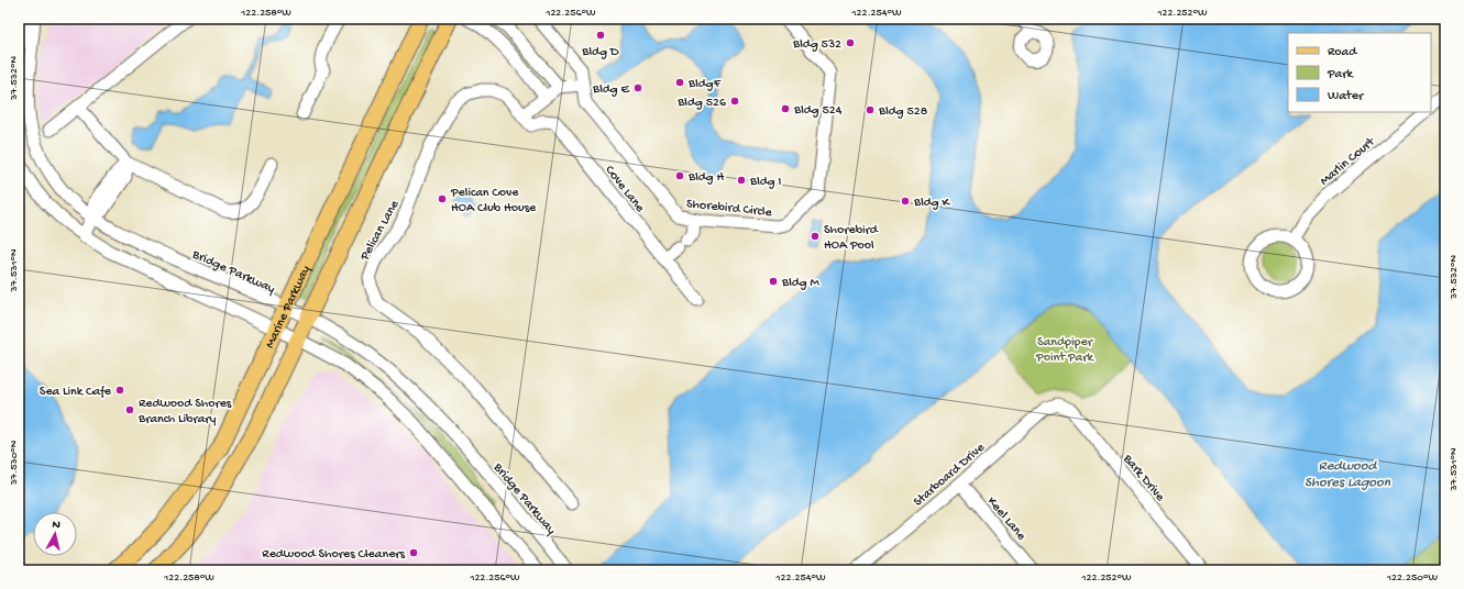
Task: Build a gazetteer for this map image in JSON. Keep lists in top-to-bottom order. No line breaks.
{"streets":{"main road":["Marine Parkway"],"street":["Marlin Court","Cove Lane","Shorebird Circle","Pelican Lane","Bridge Parkway","Starboard Drive","Bark Drive","Keel Lane"]},"crossings":[["Cove Lane","Pelican Lane"],["Bridge Parkway","Marine Parkway"],["Starboard Drive","Bark Drive"],["Starboard Drive","Keel Lane"]],"water":["Redwood Shores Lagoon"],"parks":["Sandpiper Point Park"],"places":["Bldg D","Bldg 532","BldgF","Bldg E","Bldg 526","Bldg 524","Bldg 528","Bldg H","Bldg I","Pelican Cove HOA Club House","Bldg K","Shorebird HOA Pool","Bldg M","Sea Link Cafe","Redwood Shores Branch Library","Redwood Shores Cleaners"],"legend":["Road","Park","Water"],"north":"top","coordinates":["122.258°W","122.256°W","122.254°W","122.252°W","37.532°N","37.531°N","37.530°N","122.250°W"]}
